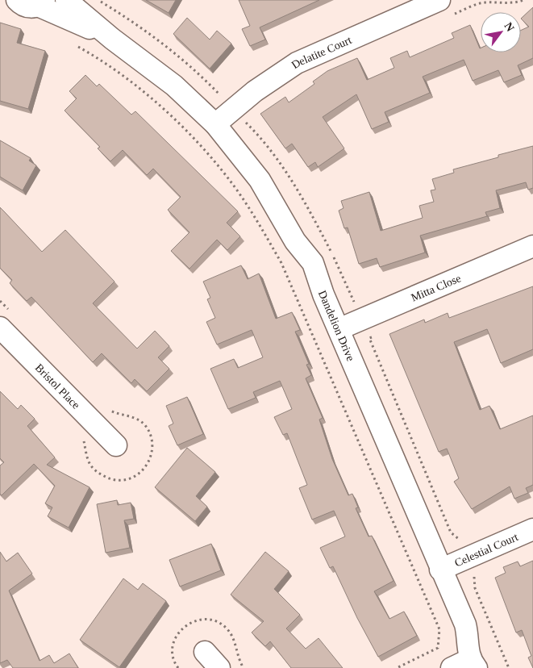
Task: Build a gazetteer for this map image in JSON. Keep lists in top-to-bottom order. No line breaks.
{"streets":{"street":["Delatite Court","Mitta Close","Dandelion Drive","Bristol Place","Celestial Court"]},"crossings":[["Delatite Court","Dandelion Drive"],["Mitta Close","Dandelion Drive"],["Dandelion Drive","Celestial Court"]],"north":"top right"}
